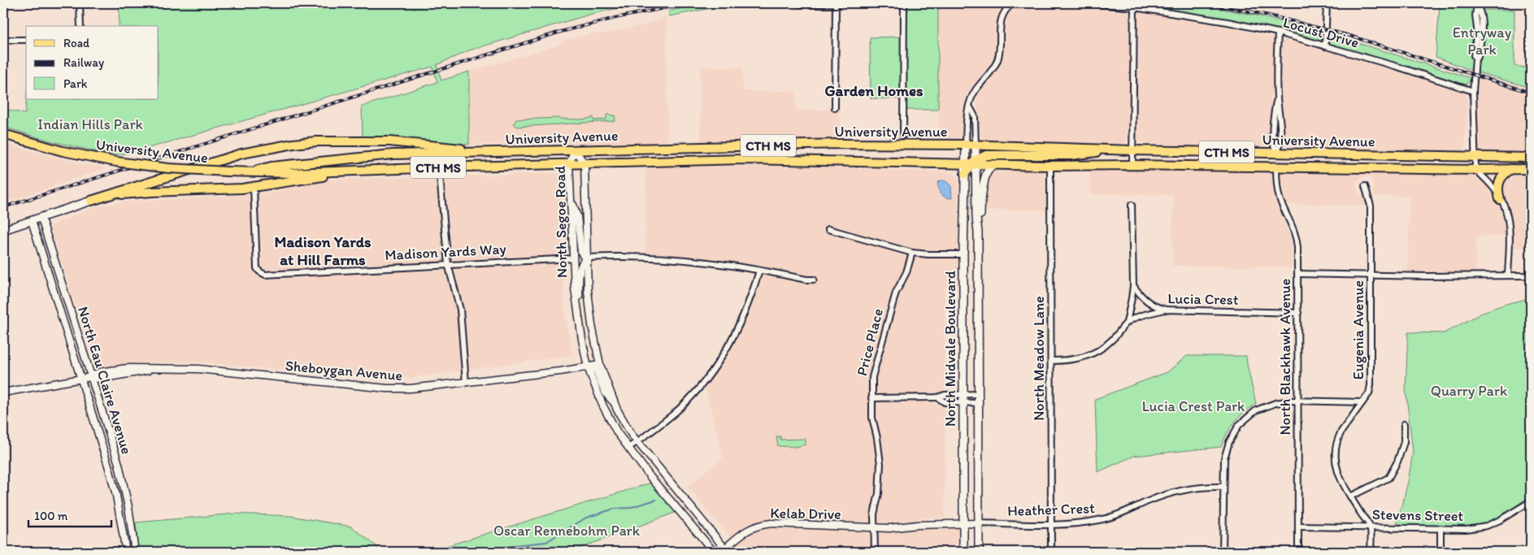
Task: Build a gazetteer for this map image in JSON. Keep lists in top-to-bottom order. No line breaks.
{"streets":{"main road":["University Avenue","CTH MS","North Midvale Boulevard"],"street":["Locust Drive","North Segoe Road","Madison Yards Way","Lucia Crest","Eugenia Avenue","Price Place","North Blackhawk Avenue","North Meadow Lane","Sheboygan Avenue","North Eau Claire Avenue","Heather Crest","Kelab Drive","Stevens Street"]},"crossings":[["University Avenue","North Segoe Road"],["University Avenue","North Midvale Boulevard"],["University Avenue","North Blackhawk Avenue"],["University Avenue","North Meadow Lane"],["North Segoe Road","Madison Yards Way"],["North Segoe Road","Sheboygan Avenue"],["North Segoe Road","Kelab Drive"],["Lucia Crest","North Blackhawk Avenue"],["Lucia Crest","North Meadow Lane"],["Eugenia Avenue","Stevens Street"],["Price Place","Heather Crest"],["Price Place","Kelab Drive"],["North Midvale Boulevard","Heather Crest"],["North Blackhawk Avenue","Stevens Street"],["North Meadow Lane","Heather Crest"],["Sheboygan Avenue","North Eau Claire Avenue"],["Heather Crest","Kelab Drive"]],"districts":["Garden Homes","Madison Yards at Hill Farms"],"parks":["Entryway Park","Indian Hills Park","Quarry Park","Lucia Crest Park","Oscar Rennebohm Park"],"legend":["Road","Railway","Park"],"scale_bar":"100 m"}
